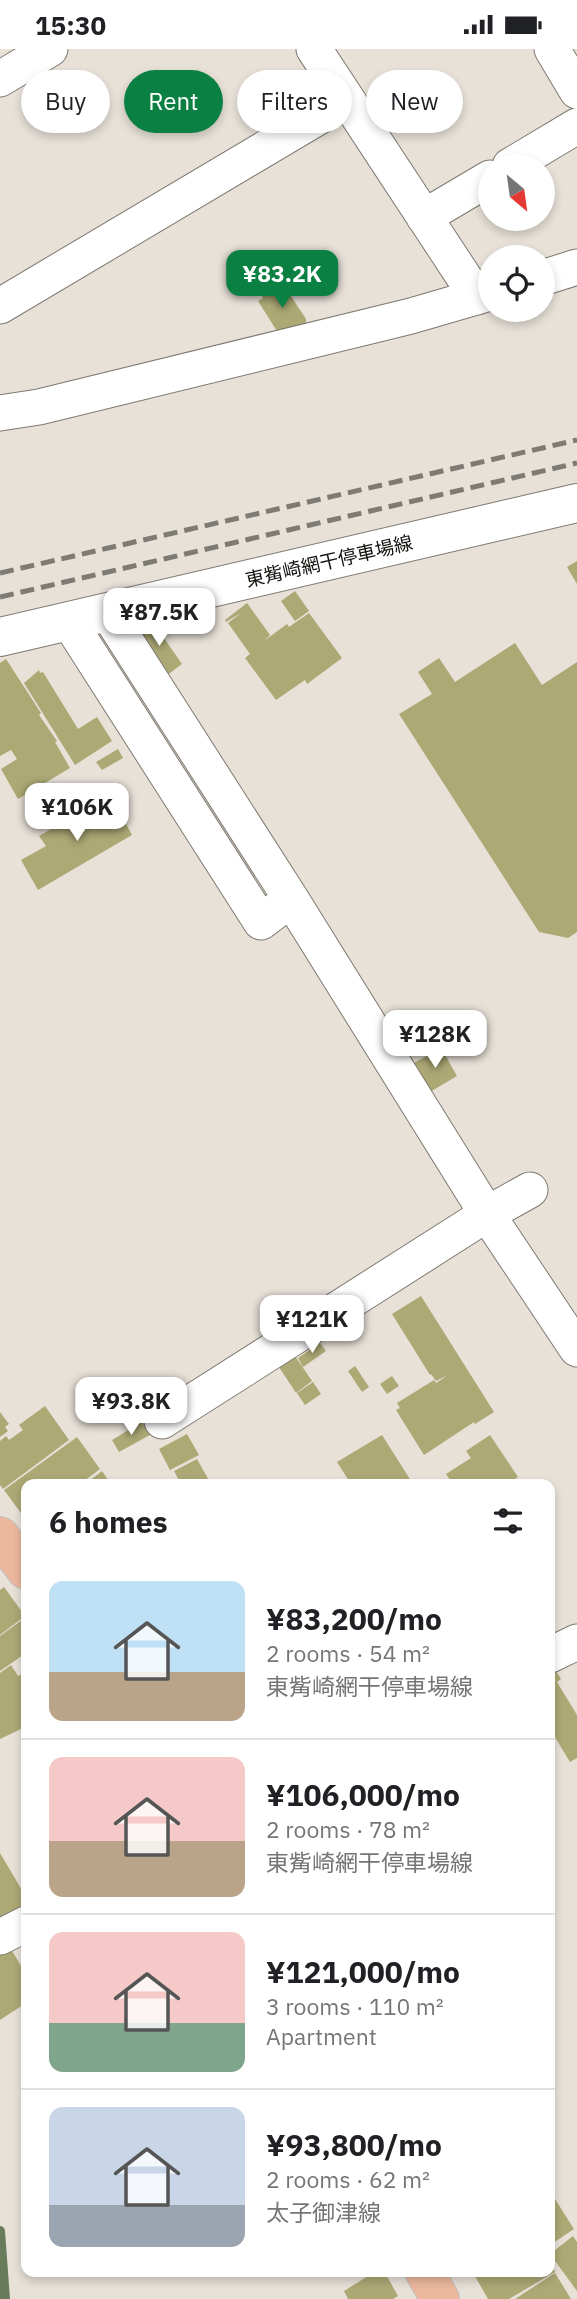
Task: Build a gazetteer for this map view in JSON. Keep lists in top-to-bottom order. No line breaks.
{"streets":{"main road":["東觜崎網干停車場線"]},"north":"bottom right","page":{"status":"15:30","chip":["Buy","Rent","Filters","New"],"price":["¥83.2K","¥87.5K","¥106K","¥128K","¥121K","¥93.8K"],"heading":"6 homes","list":[{"name":"¥83,200/mo","note":"2 rooms · 54 m² · 東觜崎網干停車場線"},{"name":"¥106,000/mo","note":"2 rooms · 78 m² · 東觜崎網干停車場線"},{"name":"¥121,000/mo","note":"3 rooms · 110 m² · Apartment"},{"name":"¥93,800/mo","note":"2 rooms · 62 m² · 太子御津線"}]}}
